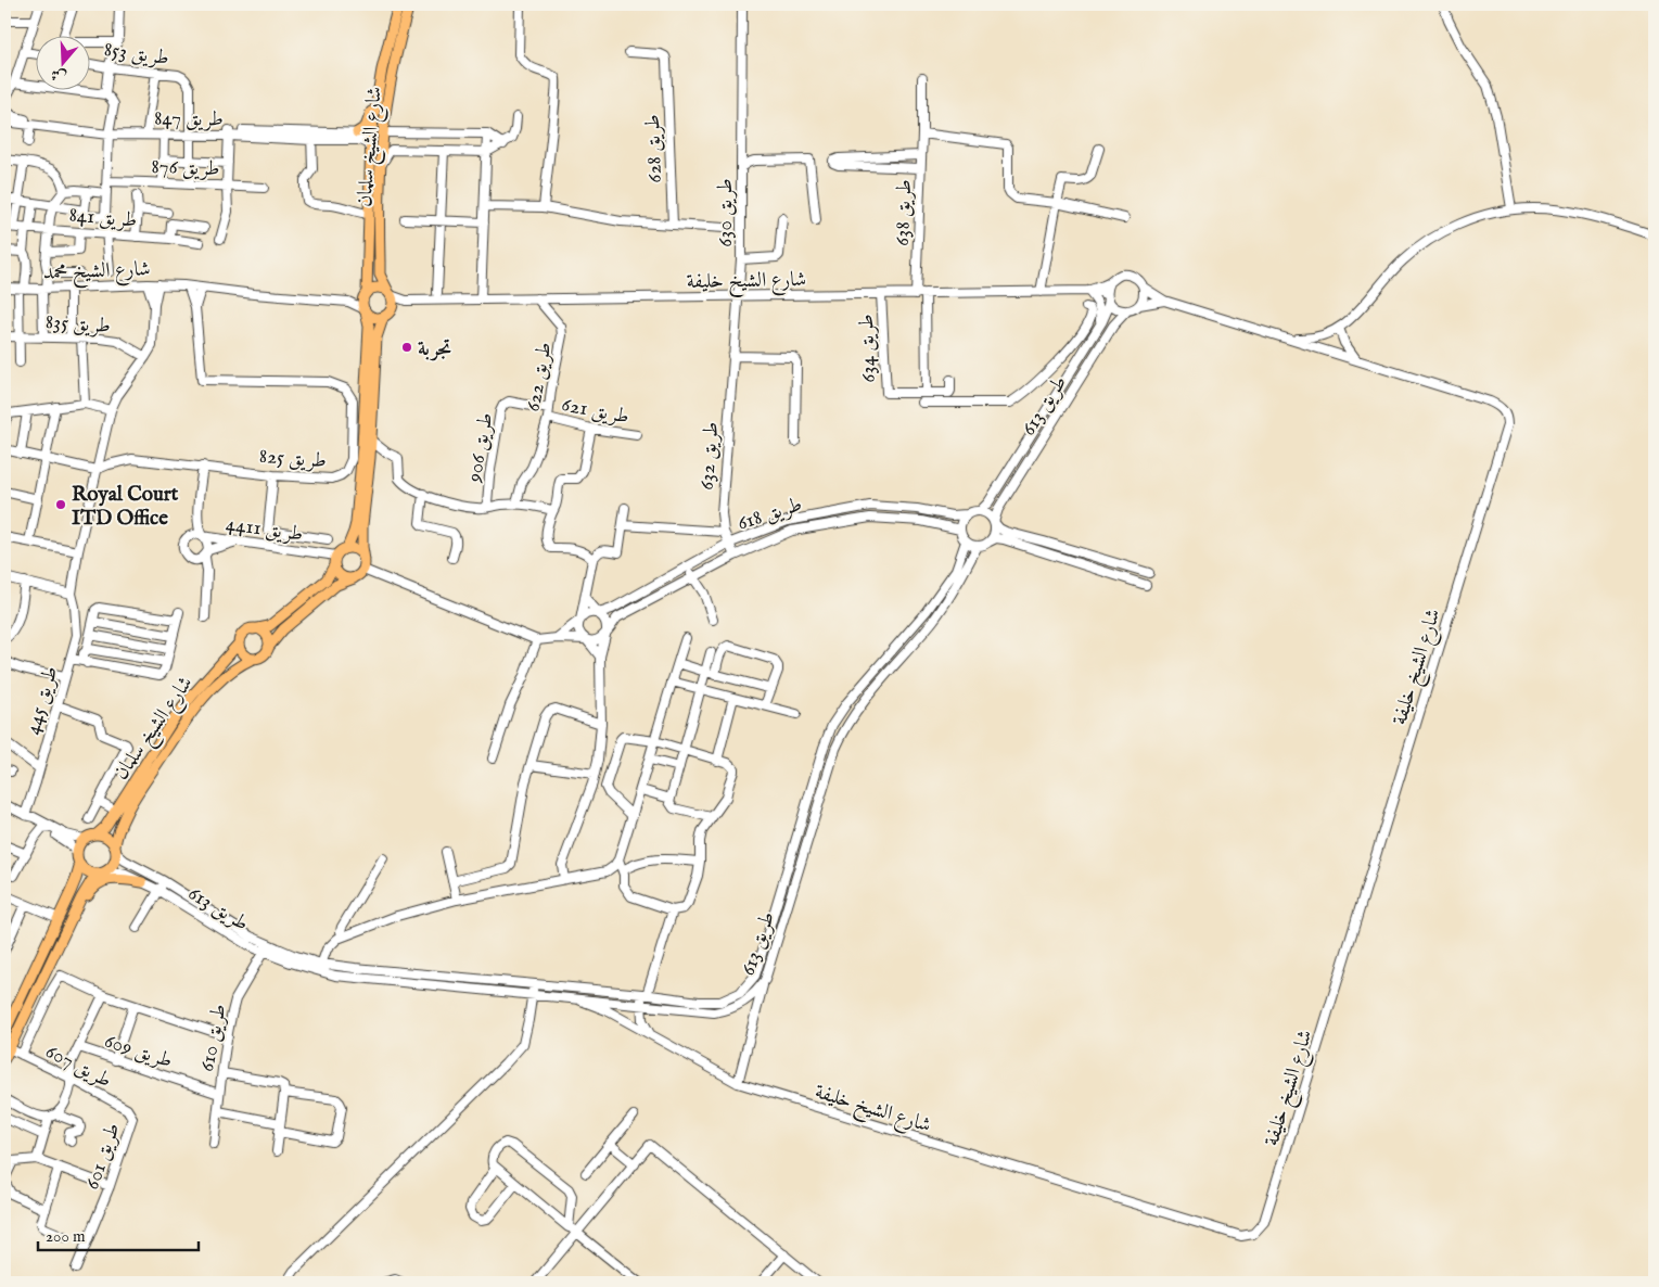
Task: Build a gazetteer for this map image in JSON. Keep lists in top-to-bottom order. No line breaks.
{"streets":{"main road":["شارع الشيخ سلمان"],"street":["طريق 853","طريق 847","طريق 628","طريق 876","طريق 630","طريق 638","طريق 841","شارع الشيخ محمد","شارع الشيخ خليفة","طريق 835","طريق 634","طريق 622","طريق 613","طريق 621","طريق 906","طريق 632","طريق 825","طريق 618","طريق 4411","طريق 445","طريق 610","طريق 609","طريق 607","طريق 601"]},"crossings":[["طريق 853","طريق 847"],["طريق 847","شارع الشيخ سلمان"],["شارع الشيخ سلمان","شارع الشيخ محمد"],["شارع الشيخ سلمان","شارع الشيخ خليفة"],["شارع الشيخ سلمان","طريق 613"],["طريق 630","شارع الشيخ خليفة"],["طريق 630","طريق 632"],["طريق 638","شارع الشيخ خليفة"],["شارع الشيخ محمد","شارع الشيخ خليفة"],["شارع الشيخ محمد","طريق 825"],["شارع الشيخ خليفة","طريق 634"],["شارع الشيخ خليفة","طريق 622"],["شارع الشيخ خليفة","طريق 613"],["شارع الشيخ خليفة","طريق 632"],["طريق 835","طريق 445"],["طريق 622","طريق 621"],["طريق 622","طريق 906"],["طريق 613","طريق 618"],["طريق 613","طريق 610"],["طريق 621","طريق 906"],["طريق 632","طريق 618"],["طريق 825","طريق 445"],["طريق 610","طريق 609"],["طريق 607","طريق 601"]],"places":["تجربة","Royal Court ITD Office"],"scale_bar":"200 m","north":"bottom"}
